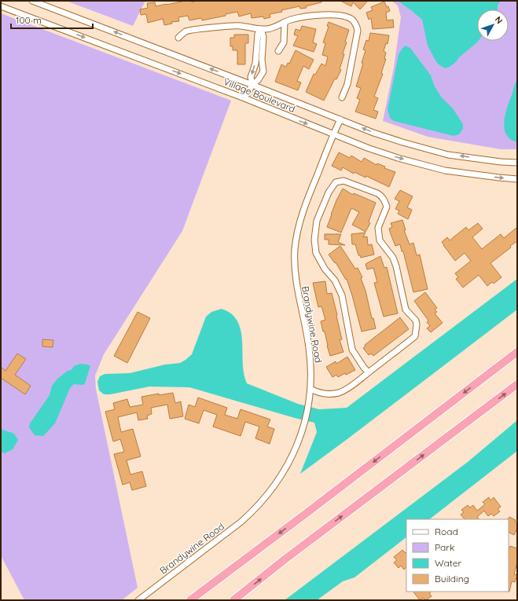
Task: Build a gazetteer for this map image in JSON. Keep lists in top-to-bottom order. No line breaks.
{"streets":{"street":["Village Boulevard","Brandywine Road"]},"crossings":[["Village Boulevard","Brandywine Road"]],"legend":["Road","Park","Water","Building"],"scale_bar":"100 m","north":"top right"}
